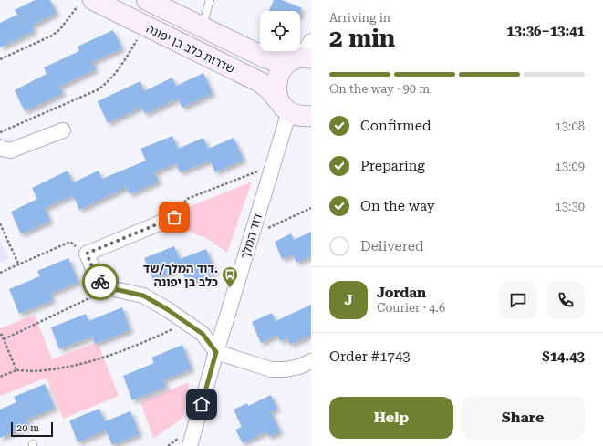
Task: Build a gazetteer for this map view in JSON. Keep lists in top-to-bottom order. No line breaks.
{"streets":{"street":["שדרות כלב בן יפונה","דוד המלך"]},"crossings":[["שדרות כלב בן יפונה","דוד המלך"]],"places":{"bus stop":["דוד המלך/שד. כלב בן יפונה"]},"scale_bar":"20 m","page":{"heading":["2 min","Arriving in","13:36–13:41"],"panel":["Jordan","Courier · 4.6","Order #1743","$14.43"],"bar":"On the way · 90 m","list":[["Confirmed","13:08"],["Preparing","13:09"],["On the way","13:30"],"Delivered"],"round":"J","buttons":["Help","Share"],"scale":"20 m"}}
